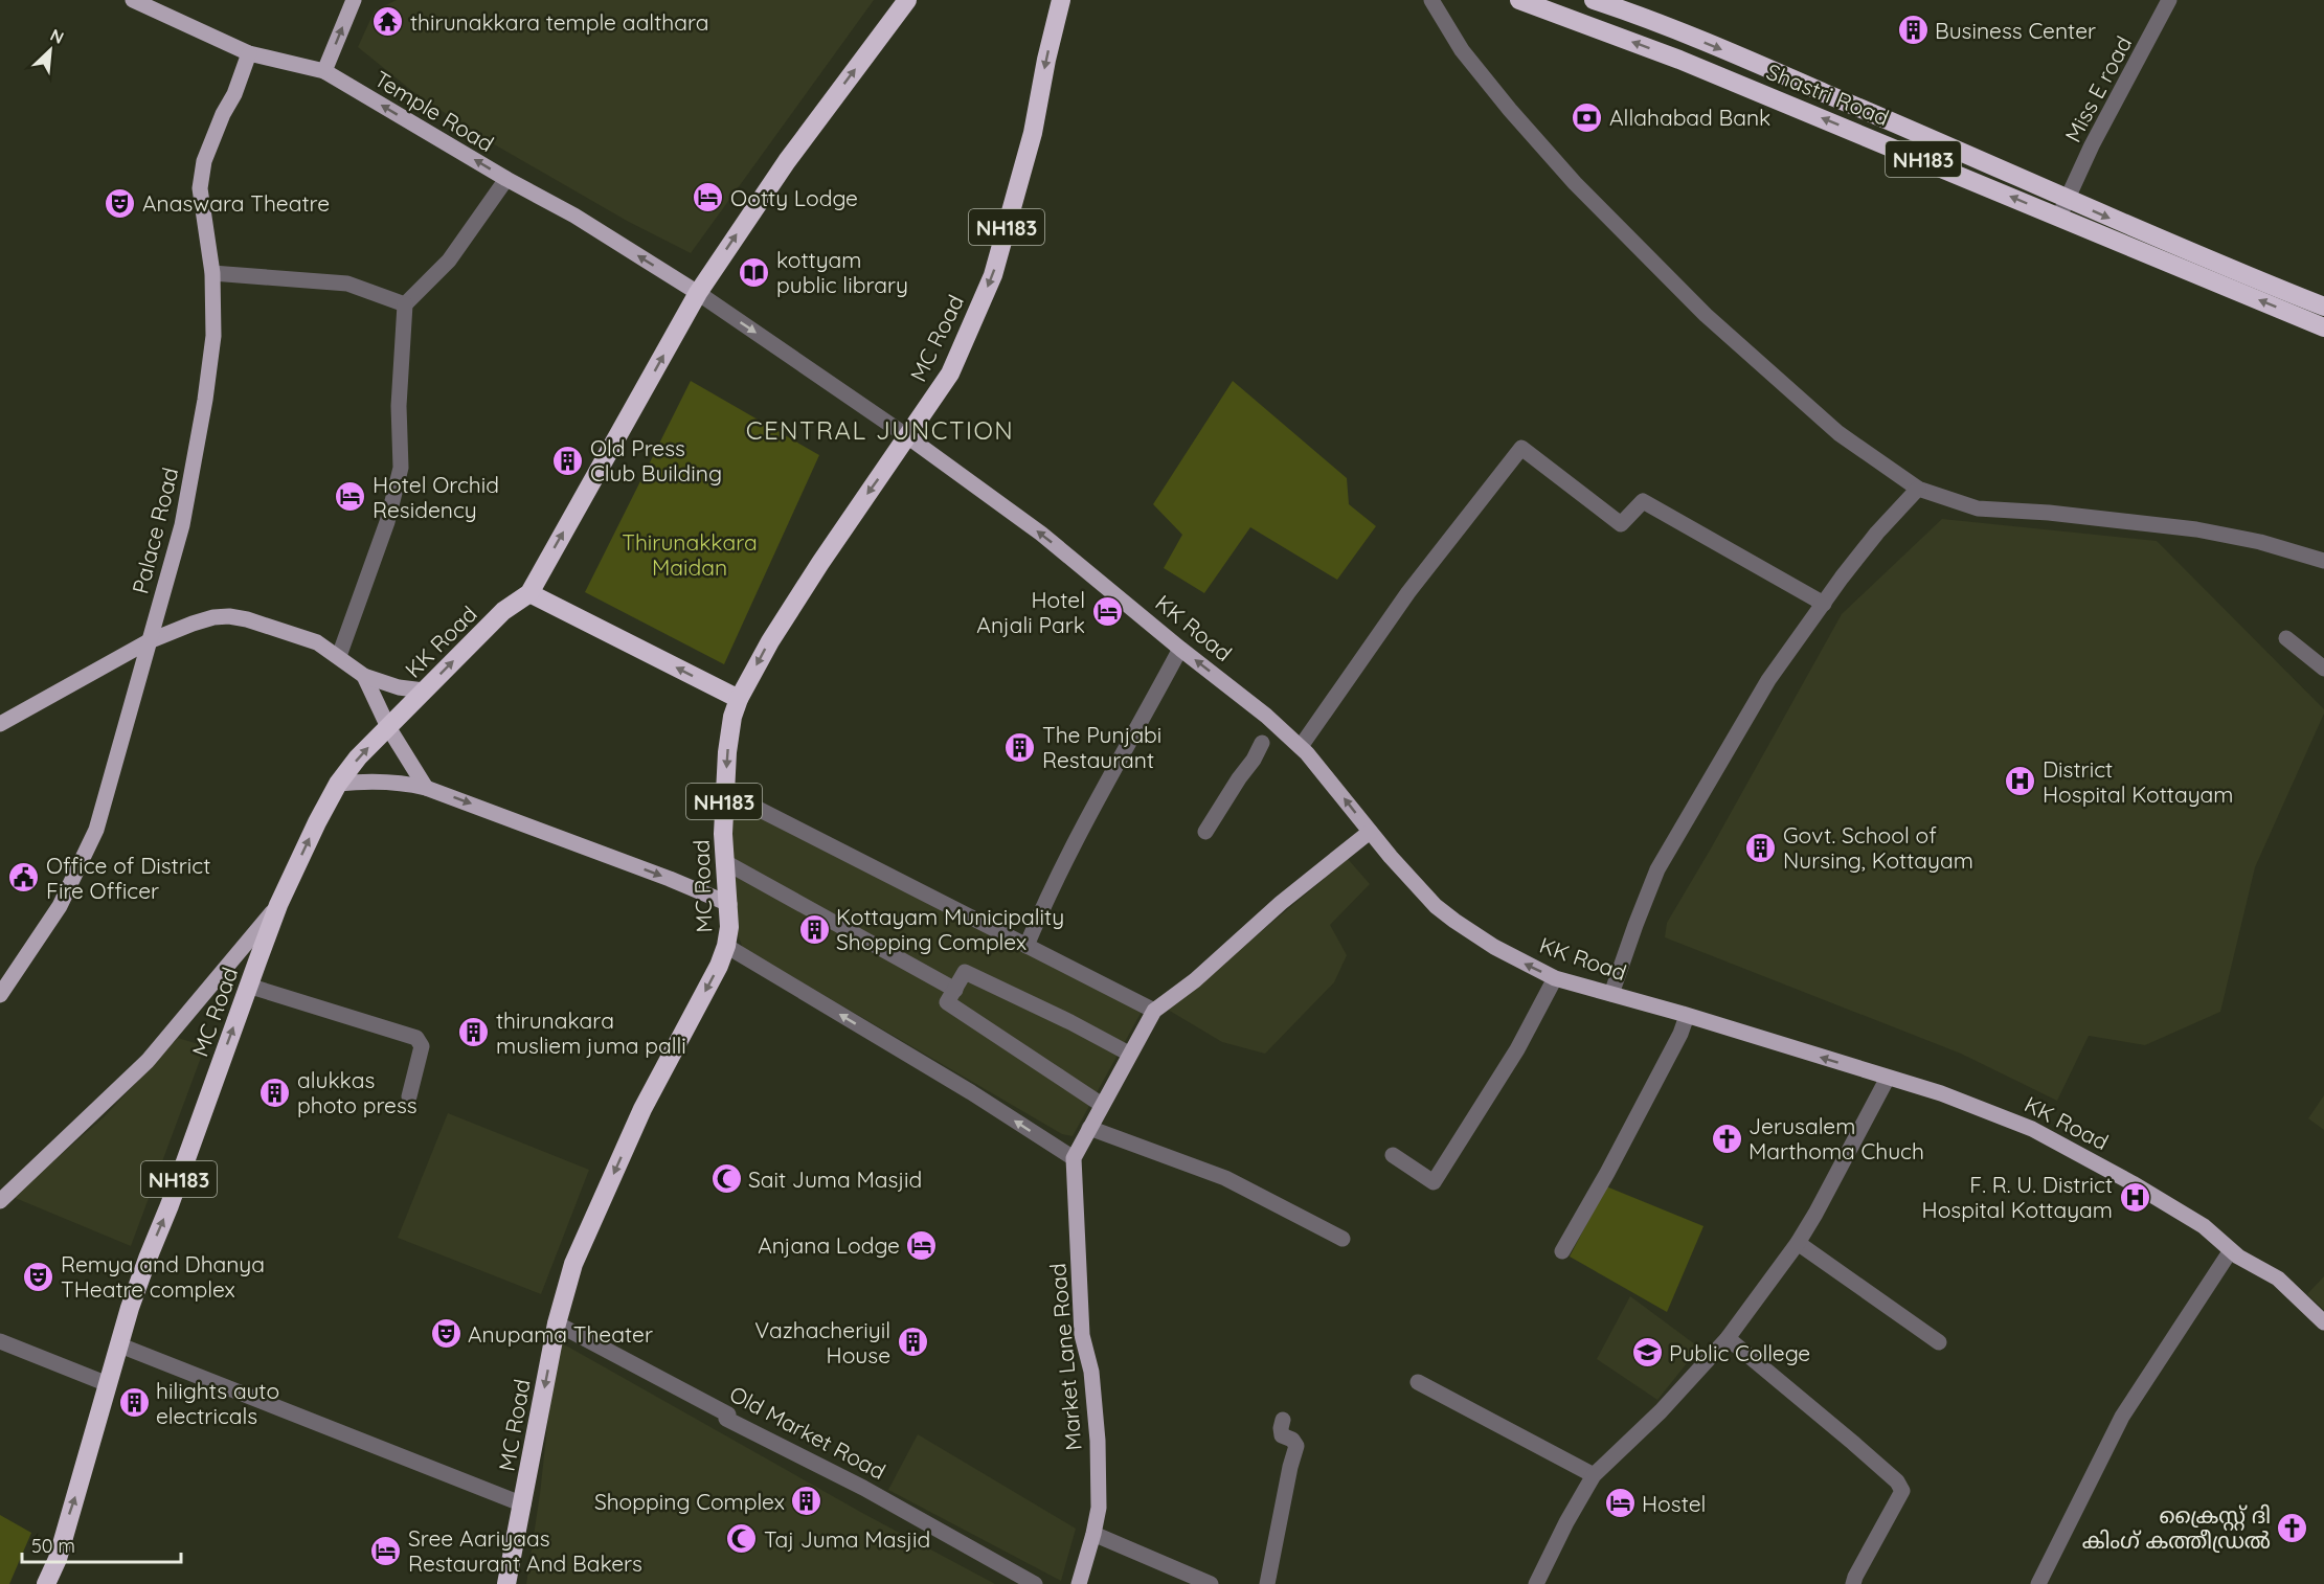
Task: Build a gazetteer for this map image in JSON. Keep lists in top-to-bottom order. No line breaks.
{"streets":{"highway":["Shastri Road","NH183","MC Road","KK Road"],"main road":["Temple Road","Palace Road","Market Lane Road"],"street":["Miss E road","Old Market Road"]},"crossings":[["Miss E road","Shastri Road"],["Temple Road","NH183"],["Temple Road","Palace Road"],["NH183","KK Road"],["MC Road","KK Road"],["MC Road","Old Market Road"]],"one_way":["Temple Road","KK Road"],"districts":["CENTRAL JUNCTION"],"parks":["Thirunakkara Maidan"],"places":{"temple":["thirunakkara temple aalthara"],"building":["Business Center","Old Press Club Building","The Punjabi Restaurant","Govt. School of Nursing, Kottayam","Kottayam Municipality Shopping Complex","thirunakara musliem juma palli","alukkas photo press","Vazhacheriyil House","hilights auto electricals","Shopping Complex"],"bank":["Allahabad Bank"],"hotel":["Ootty Lodge","Hotel Orchid Residency","Hotel Anjali Park","Anjana Lodge","Hostel","Sree Aariyaas Restaurant And Bakers"],"theatre":["Anaswara Theatre","Remya and Dhanya THeatre complex","Anupama Theater"],"library":["kottyam public library"],"hospital":["District Hospital Kottayam","F. R. U. District Hospital Kottayam"],"public building":["Office of District Fire Officer"],"church":["Jerusalem Marthoma Chuch","ക്രൈസ്റ്റ് ദി കിംഗ് കത്തീഡ്രൽ"],"mosque":["Sait Juma Masjid","Taj Juma Masjid"],"school or university":["Public College"]},"scale_bar":"50 m","north":"top right"}
